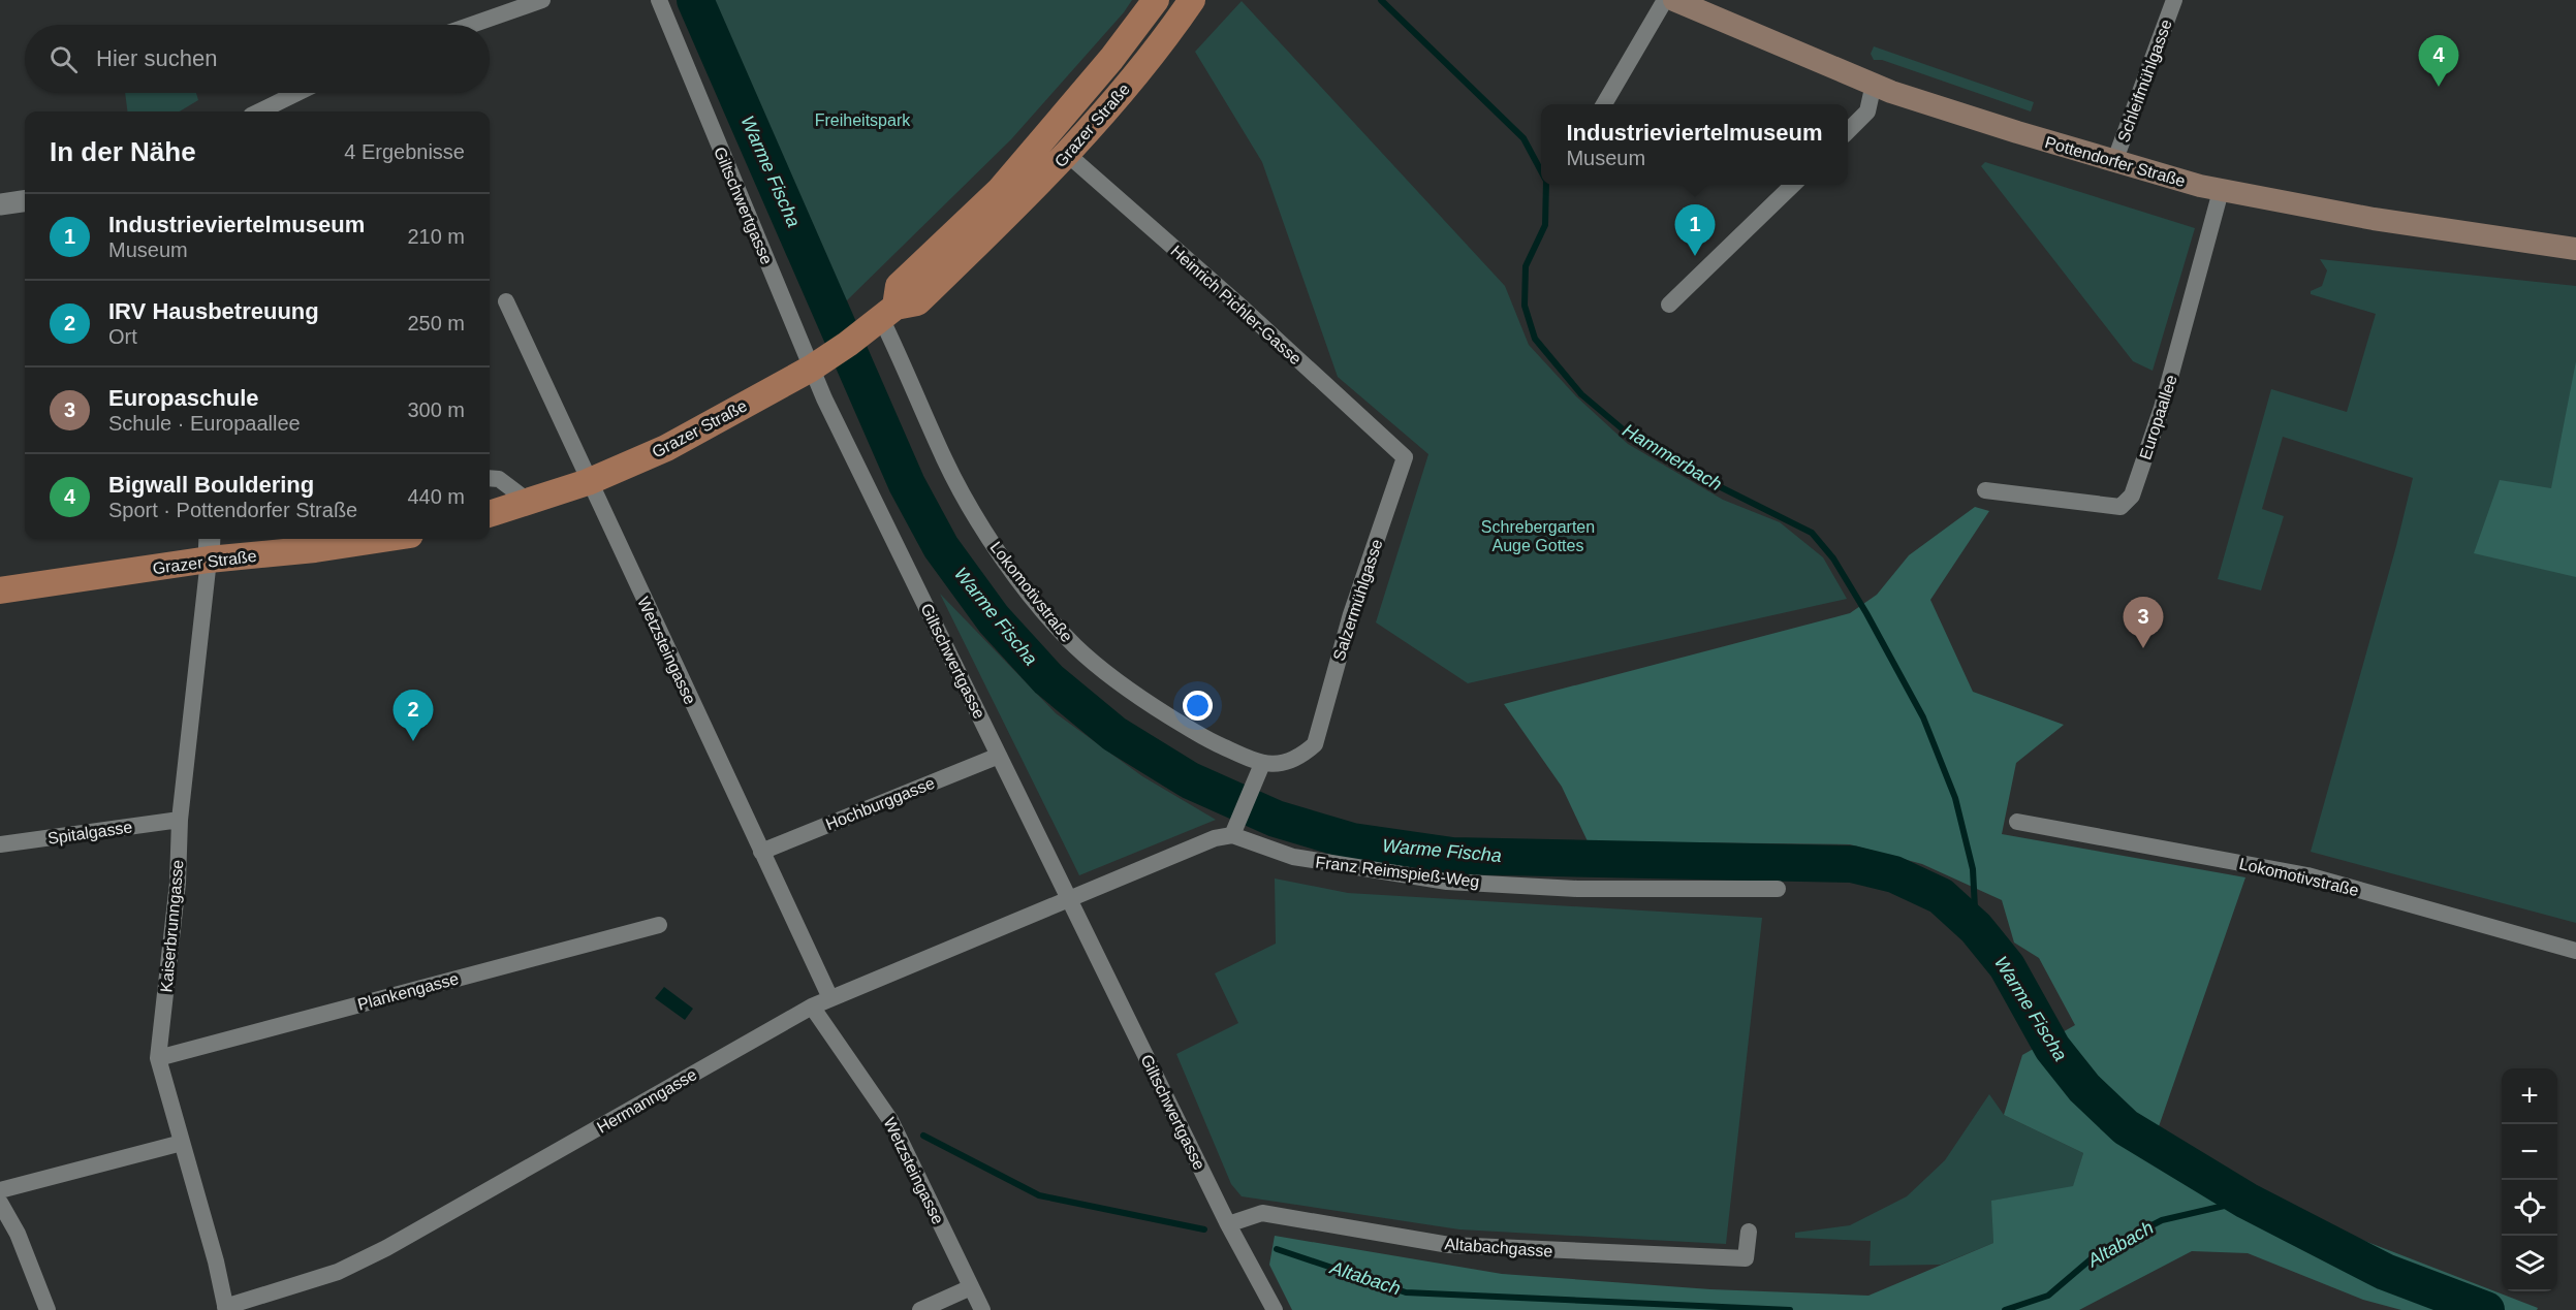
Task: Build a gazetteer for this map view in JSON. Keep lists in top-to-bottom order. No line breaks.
{"streets":{"main road":["Grazer Straße","Pottendorfer Straße"],"street":["Schleifmühlgasse","Giltschwertgasse","Heinrich Pichler-Gasse","Europaallee","Lokomotivstraße","Salzermühlgasse","Wetzsteingasse","Hochburggasse","Spitalgasse","Franz Reimspieß-Weg","Kaiserbrunngasse","Plankengasse","Hermanngasse","Altabachgasse"]},"crossings":[["Schleifmühlgasse","Pottendorfer Straße"],["Grazer Straße","Giltschwertgasse"],["Grazer Straße","Heinrich Pichler-Gasse"],["Grazer Straße","Lokomotivstraße"],["Grazer Straße","Wetzsteingasse"],["Grazer Straße","Kaiserbrunngasse"],["Pottendorfer Straße","Europaallee"],["Giltschwertgasse","Hochburggasse"],["Giltschwertgasse","Hermanngasse"],["Giltschwertgasse","Altabachgasse"],["Heinrich Pichler-Gasse","Salzermühlgasse"],["Lokomotivstraße","Salzermühlgasse"],["Wetzsteingasse","Hochburggasse"],["Wetzsteingasse","Hermanngasse"],["Spitalgasse","Kaiserbrunngasse"],["Kaiserbrunngasse","Plankengasse"],["Kaiserbrunngasse","Hermanngasse"]],"water":["Warme Fischa","Hammerbach","Altabach"],"parks":["Freiheitspark","Schrebergarten Auge Gottes"],"page":{"search":"Hier suchen","pins":["4","1","3","2"],"popup":["Industrieviertelmuseum","Museum"],"heading":["In der Nähe","4 Ergebnisse"],"list":[{"mark":"1","name":"Industrieviertelmuseum","note":"Museum","value":"210 m"},{"mark":"2","name":"IRV Hausbetreuung","note":"Ort","value":"250 m"},{"mark":"3","name":"Europaschule","note":"Schule · Europaallee","value":"300 m"},{"mark":"4","name":"Bigwall Bouldering","note":"Sport · Pottendorfer Straße","value":"440 m"}],"map_buttons":["+","−"]}}
